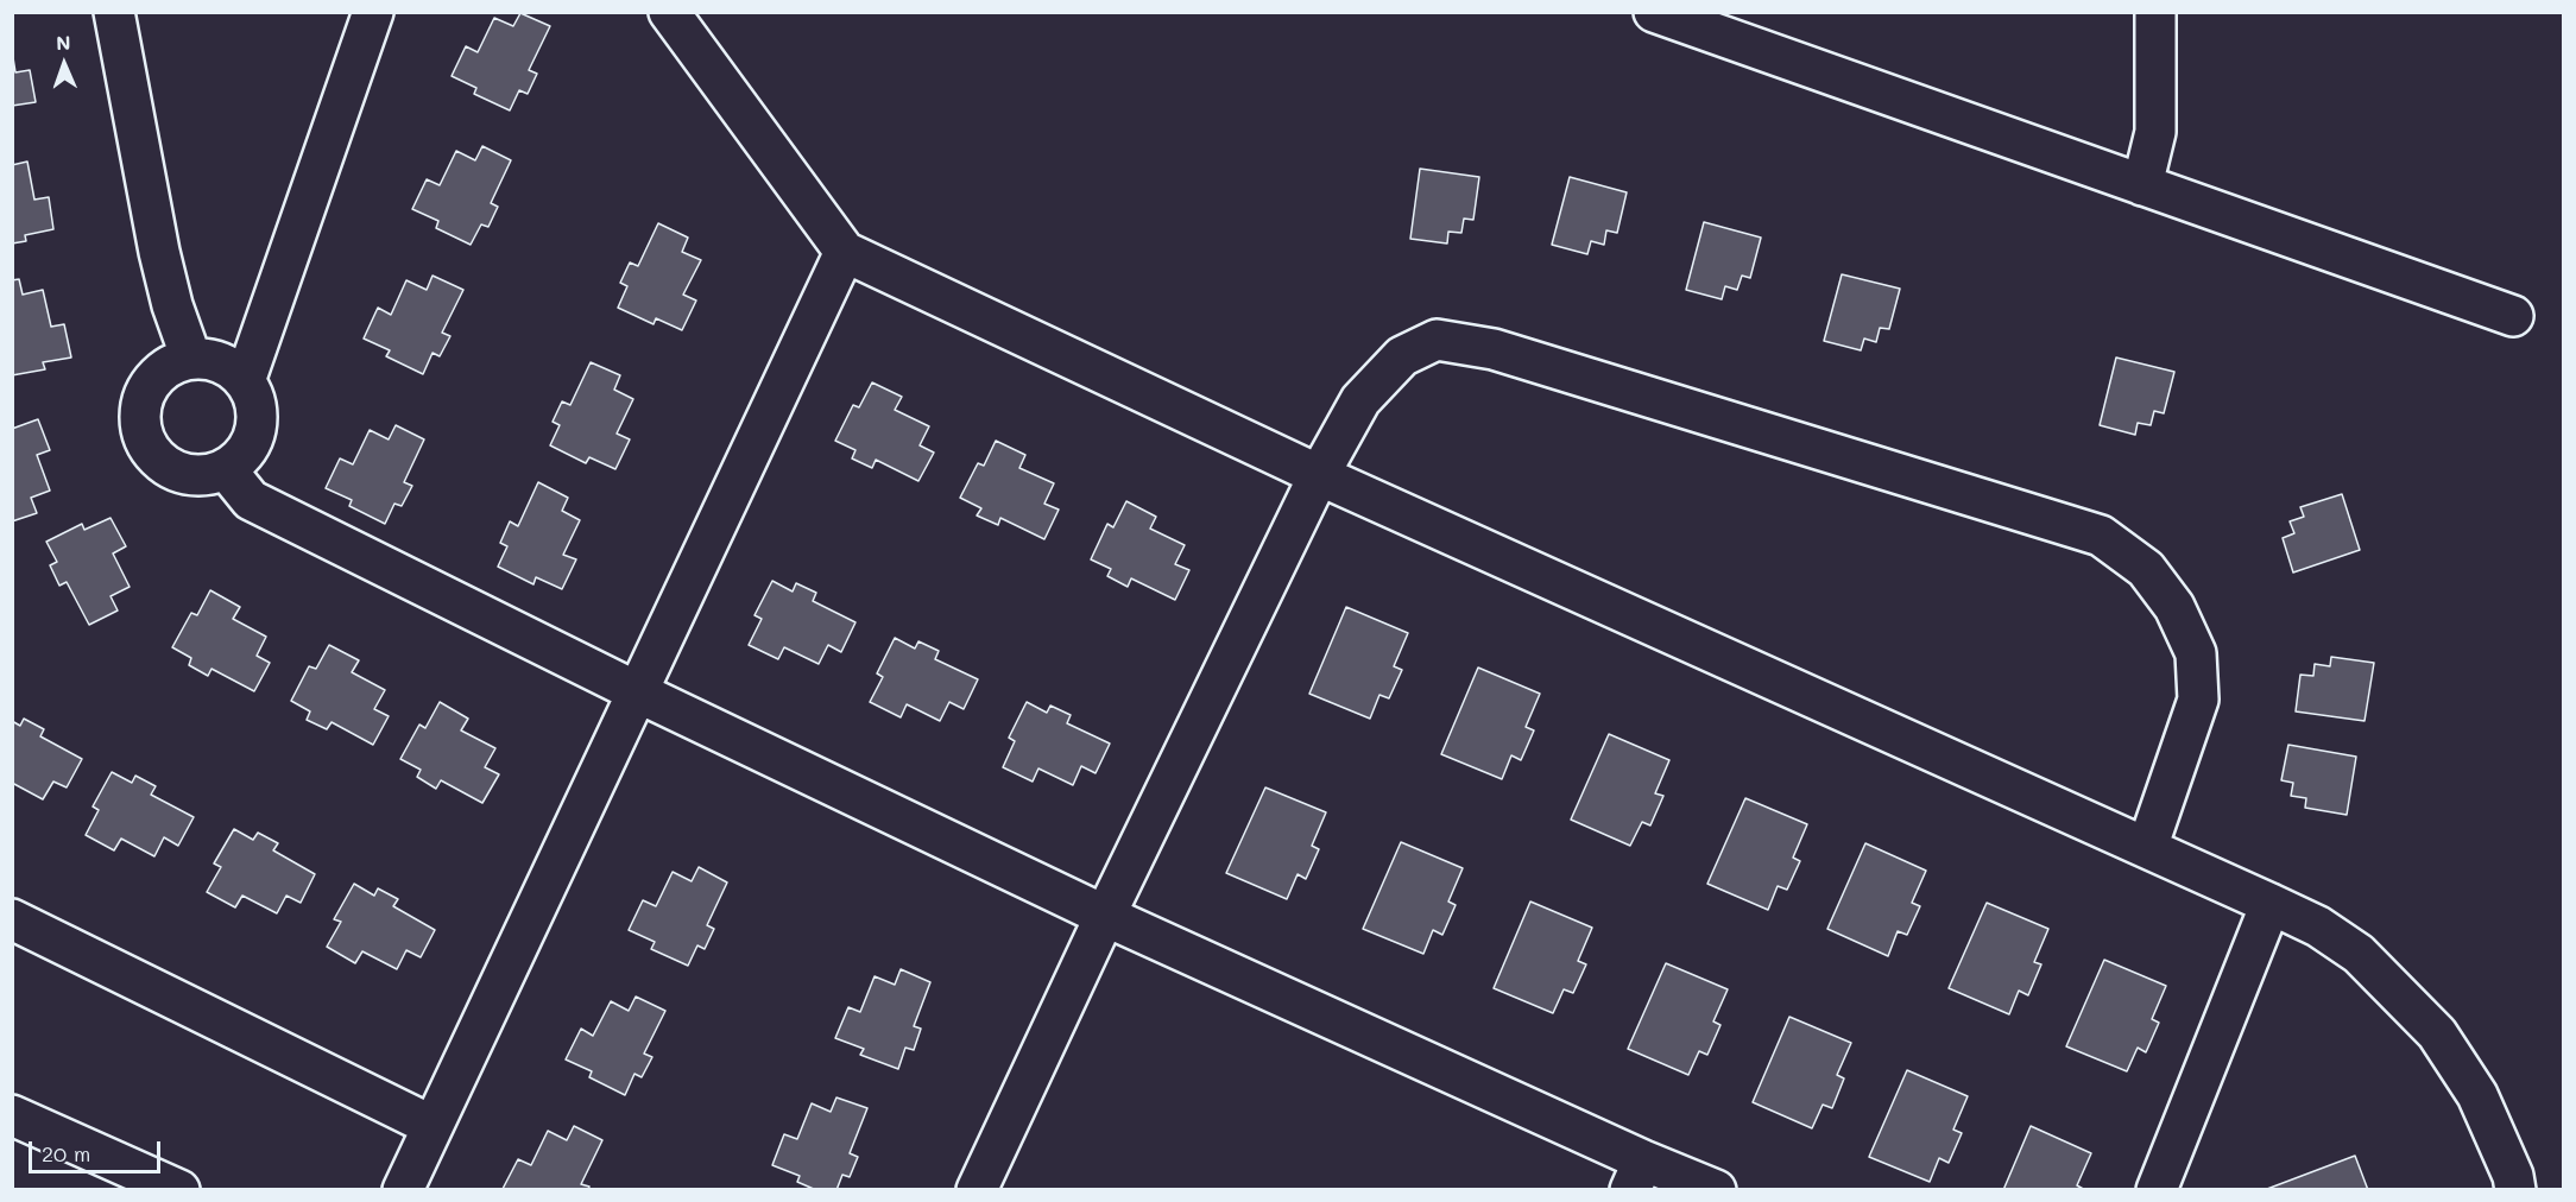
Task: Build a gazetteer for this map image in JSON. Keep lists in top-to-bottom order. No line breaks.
{"scale_bar":"20 m","north":"top"}
